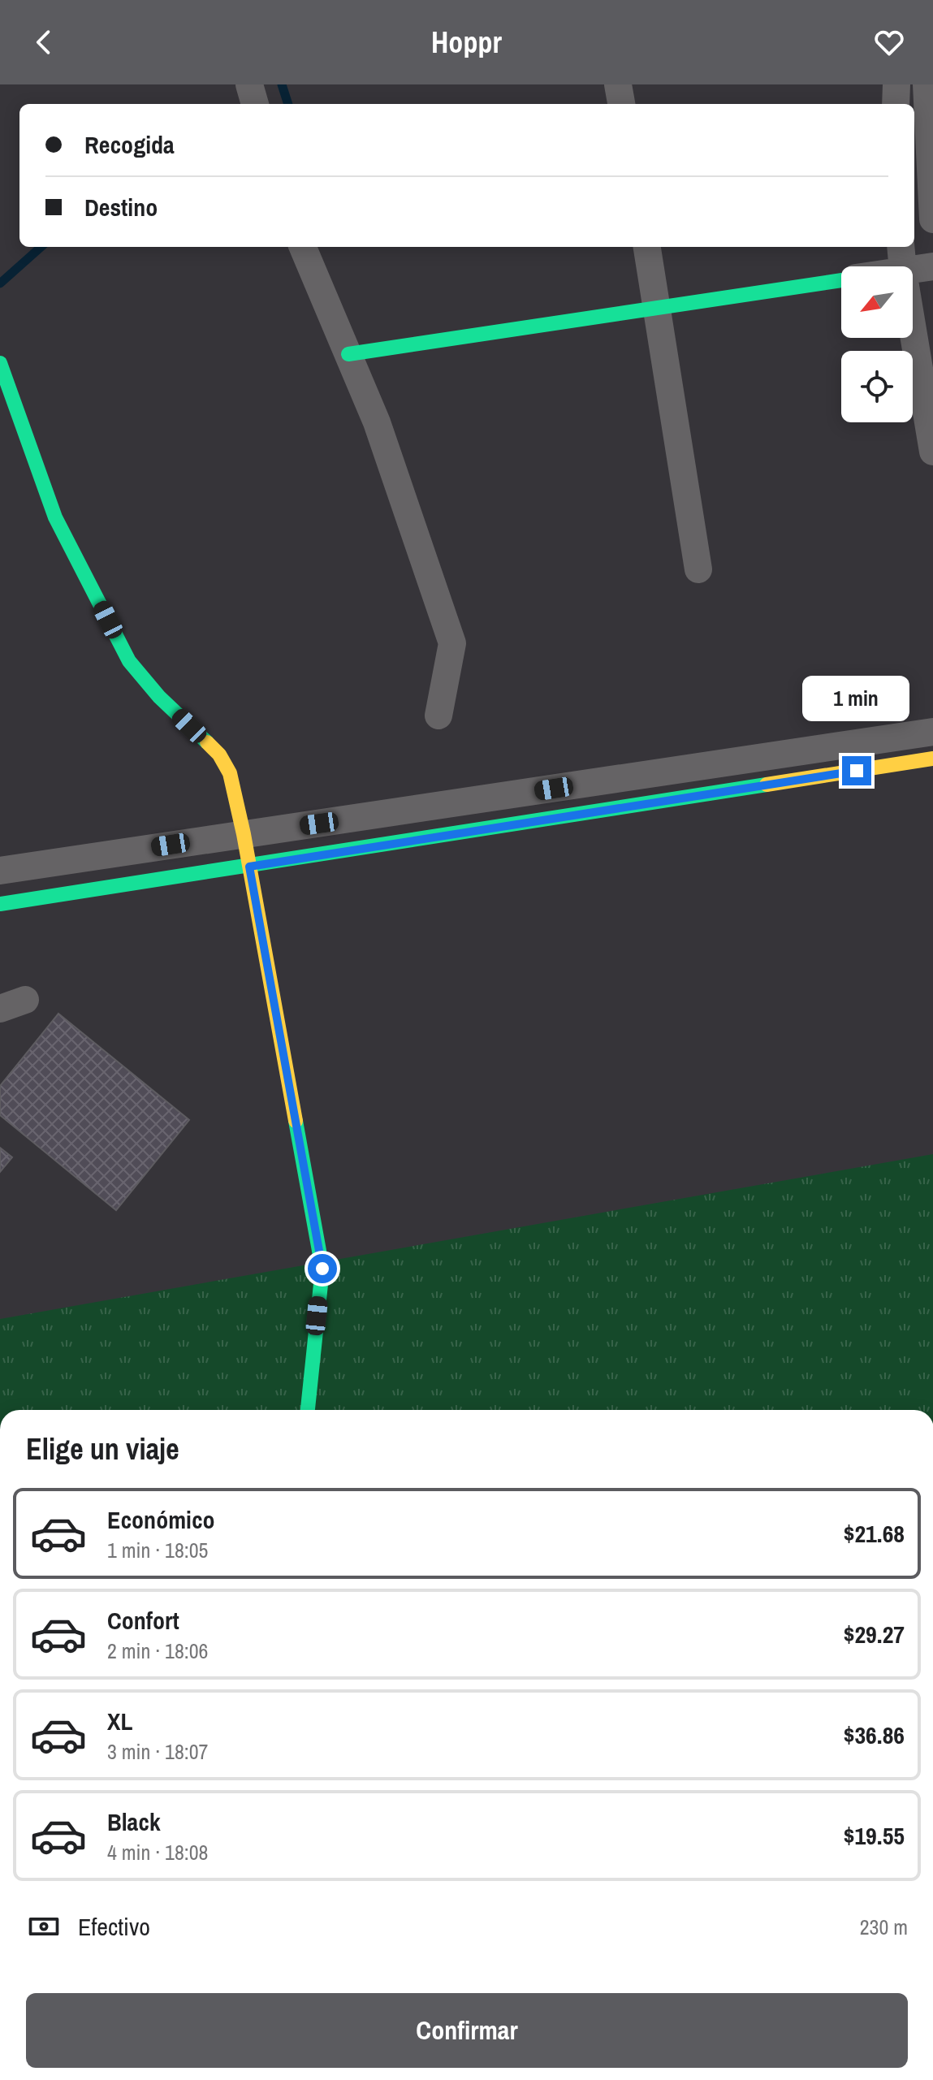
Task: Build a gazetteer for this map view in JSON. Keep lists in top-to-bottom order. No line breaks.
{"north":"bottom left","page":{"header":"Hoppr","banner":["Recogida","Destino"],"bubble":"1 min","heading":"Elige un viaje","list":[{"name":"Económico","note":"1 min · 18:05","value":"$21.68"},{"name":"Confort","note":"2 min · 18:06","value":"$29.27"},{"name":"XL","note":"3 min · 18:07","value":"$36.86"},{"name":"Black","note":"4 min · 18:08","value":"$19.55"}],"pay":["Efectivo","230 m"],"buttons":"Confirmar"}}
